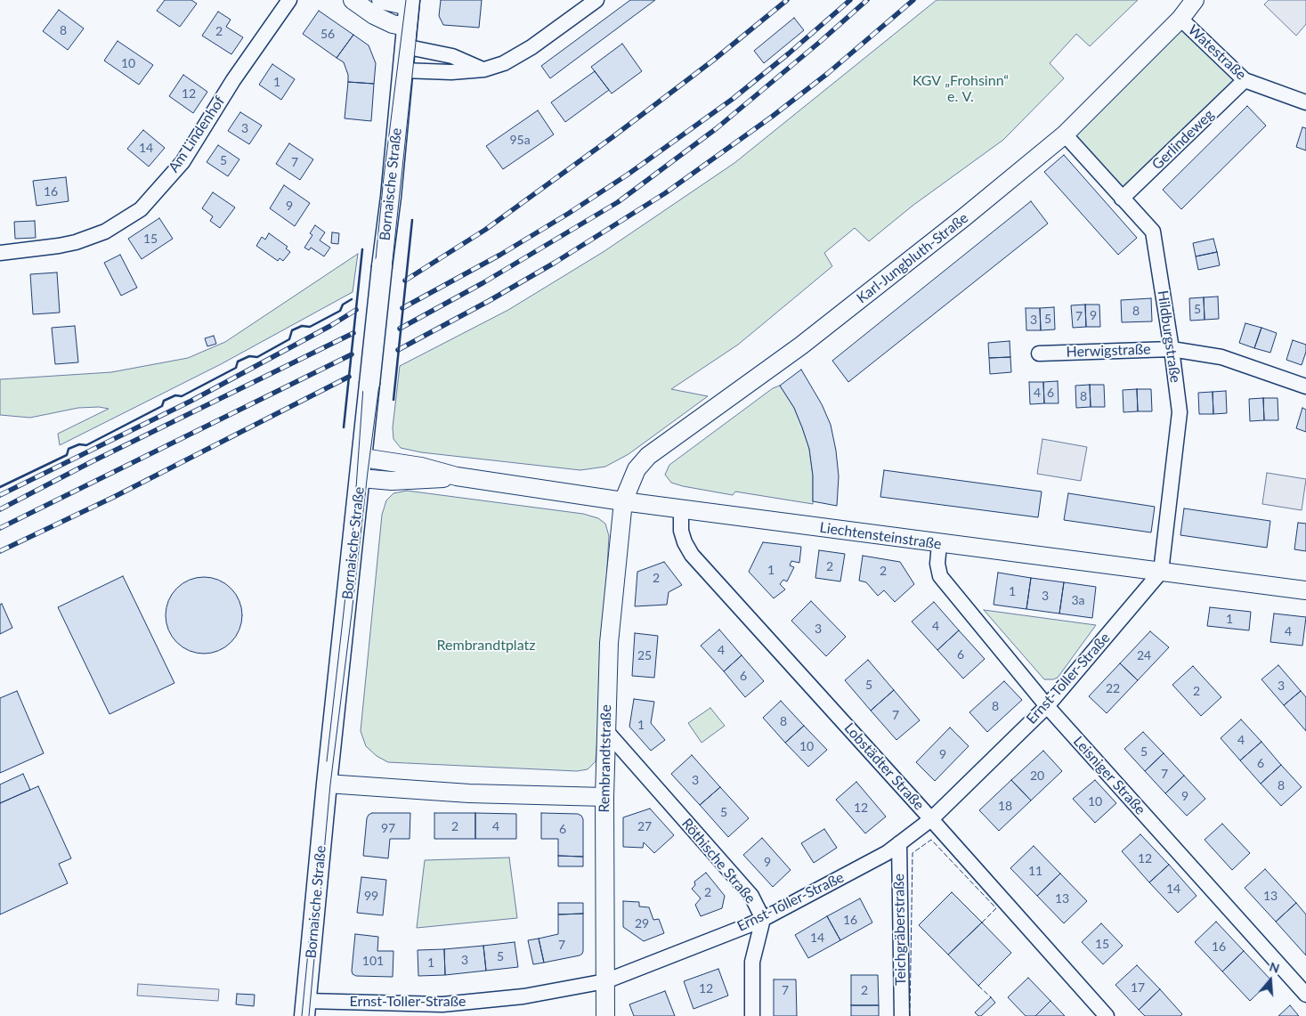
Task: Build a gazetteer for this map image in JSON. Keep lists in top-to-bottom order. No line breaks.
{"streets":{"main road":["Bornaische Straße"],"street":["Watestraße","Am Lindenhof","Gerlindeweg","Karl-Jungbluth-Straße","Hildburgstraße","Herwigstraße","Liechtensteinstraße","Ernst-Toller-Straße","Rembrandtstraße","Lobstädter Straße","Leisniger Straße","Röthische Straße","Teichgräberstraße"]},"crossings":[["Watestraße","Gerlindeweg"],["Watestraße","Karl-Jungbluth-Straße"],["Gerlindeweg","Hildburgstraße"],["Bornaische Straße","Liechtensteinstraße"],["Bornaische Straße","Ernst-Toller-Straße"],["Karl-Jungbluth-Straße","Hildburgstraße"],["Karl-Jungbluth-Straße","Liechtensteinstraße"],["Karl-Jungbluth-Straße","Rembrandtstraße"],["Hildburgstraße","Herwigstraße"],["Hildburgstraße","Liechtensteinstraße"],["Hildburgstraße","Ernst-Toller-Straße"],["Liechtensteinstraße","Ernst-Toller-Straße"],["Liechtensteinstraße","Rembrandtstraße"],["Liechtensteinstraße","Lobstädter Straße"],["Liechtensteinstraße","Leisniger Straße"],["Ernst-Toller-Straße","Rembrandtstraße"],["Ernst-Toller-Straße","Lobstädter Straße"],["Ernst-Toller-Straße","Leisniger Straße"],["Ernst-Toller-Straße","Röthische Straße"],["Ernst-Toller-Straße","Teichgräberstraße"],["Rembrandtstraße","Röthische Straße"]],"parks":["KGV „Frohsinn“ e. V.","Rembrandtplatz"],"house_numbers":["8","2","56","10","1","12","3","95a","14","5","7","16","9","15","5","8","9","7","5","3","4","6","8","2","1","2","2","1","3","3a","1","4","3","4","4","6","25","24","6","5","3","22","2","8","7","8","1","4","10","5","9","6","7","20","3","8","9","10","18","12","5","2","4","27","97","6","12","9","11","14","2","99","13","13","16","29","14","15","7","16","5","3","101","1","17","12","7","2"],"north":"top"}
